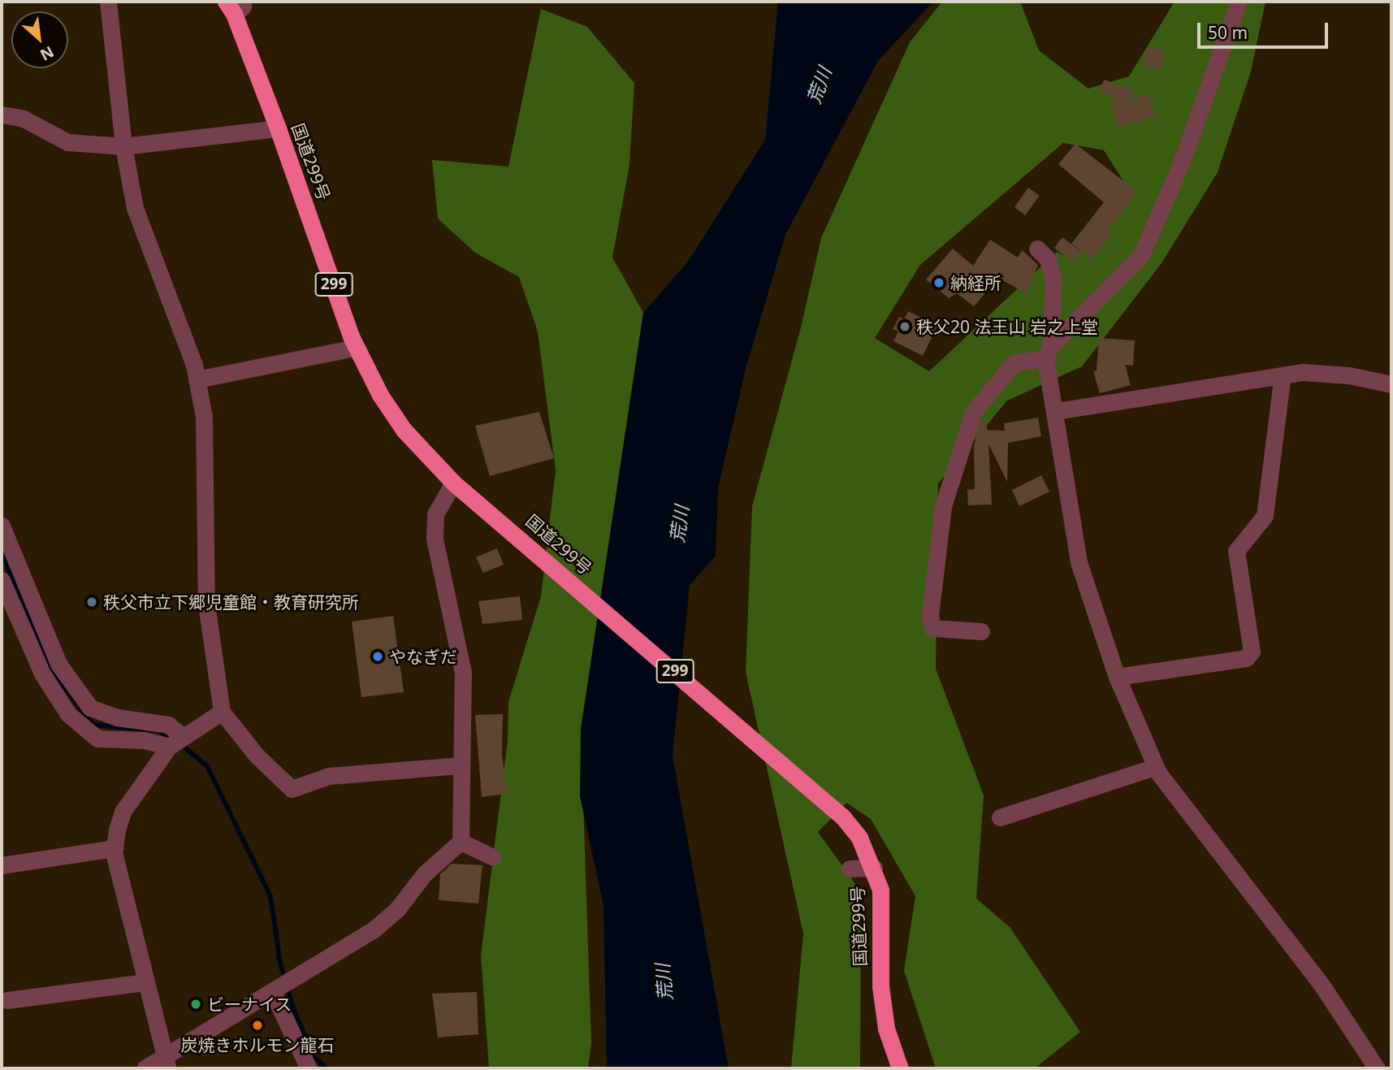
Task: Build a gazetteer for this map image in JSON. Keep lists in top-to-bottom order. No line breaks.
{"streets":{"highway":["国道299号","299"]},"water":["荒川"],"places":["納経所","秩父20 法王山 岩之上堂","秩父市立下郷児童館・教育研究所","やなぎだ","ビーナイス","炭焼きホルモン龍石"],"scale_bar":"50 m","north":"bottom right"}
